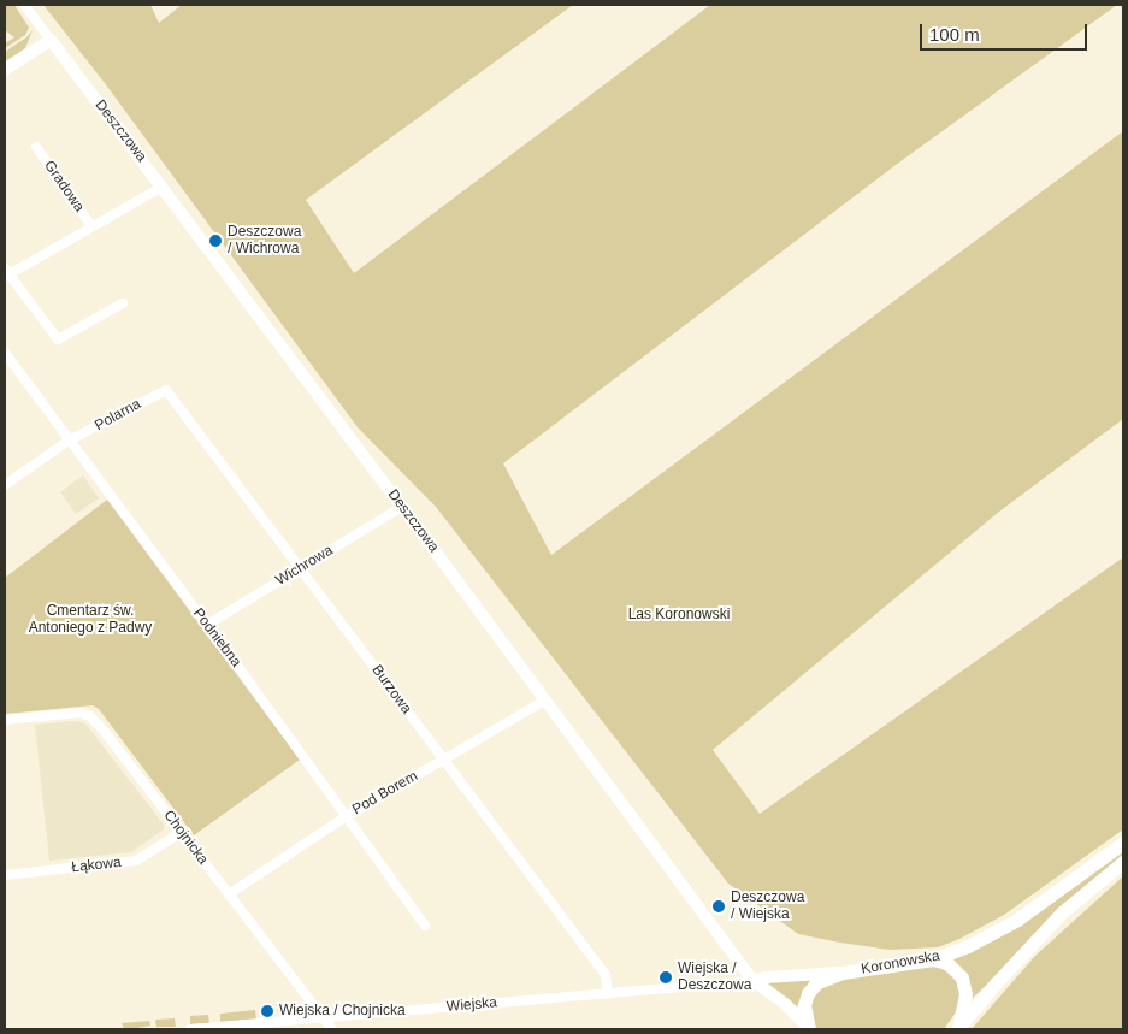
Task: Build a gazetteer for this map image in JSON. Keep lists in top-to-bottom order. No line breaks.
{"streets":{"main road":["Koronowska"],"street":["Deszczowa","Gradowa","Polarna","Wichrowa","Podniebna","Burzowa","Pod Borem","Chojnicka","Łąkowa","Wiejska"]},"crossings":[["Deszczowa","Gradowa"],["Deszczowa","Wichrowa"],["Deszczowa","Pod Borem"],["Deszczowa","Koronowska"],["Deszczowa","Wiejska"],["Polarna","Podniebna"],["Polarna","Burzowa"],["Wichrowa","Podniebna"],["Wichrowa","Burzowa"],["Podniebna","Pod Borem"],["Burzowa","Pod Borem"],["Burzowa","Wiejska"],["Pod Borem","Chojnicka"],["Chojnicka","Łąkowa"],["Chojnicka","Wiejska"],["Koronowska","Wiejska"]],"parks":["Cmentarz św. Antoniego z Padwy","Las Koronowski"],"places":["Deszczowa / Wichrowa","Deszczowa / Wiejska","Wiejska / Deszczowa","Wiejska / Chojnicka"],"scale_bar":"100 m"}
